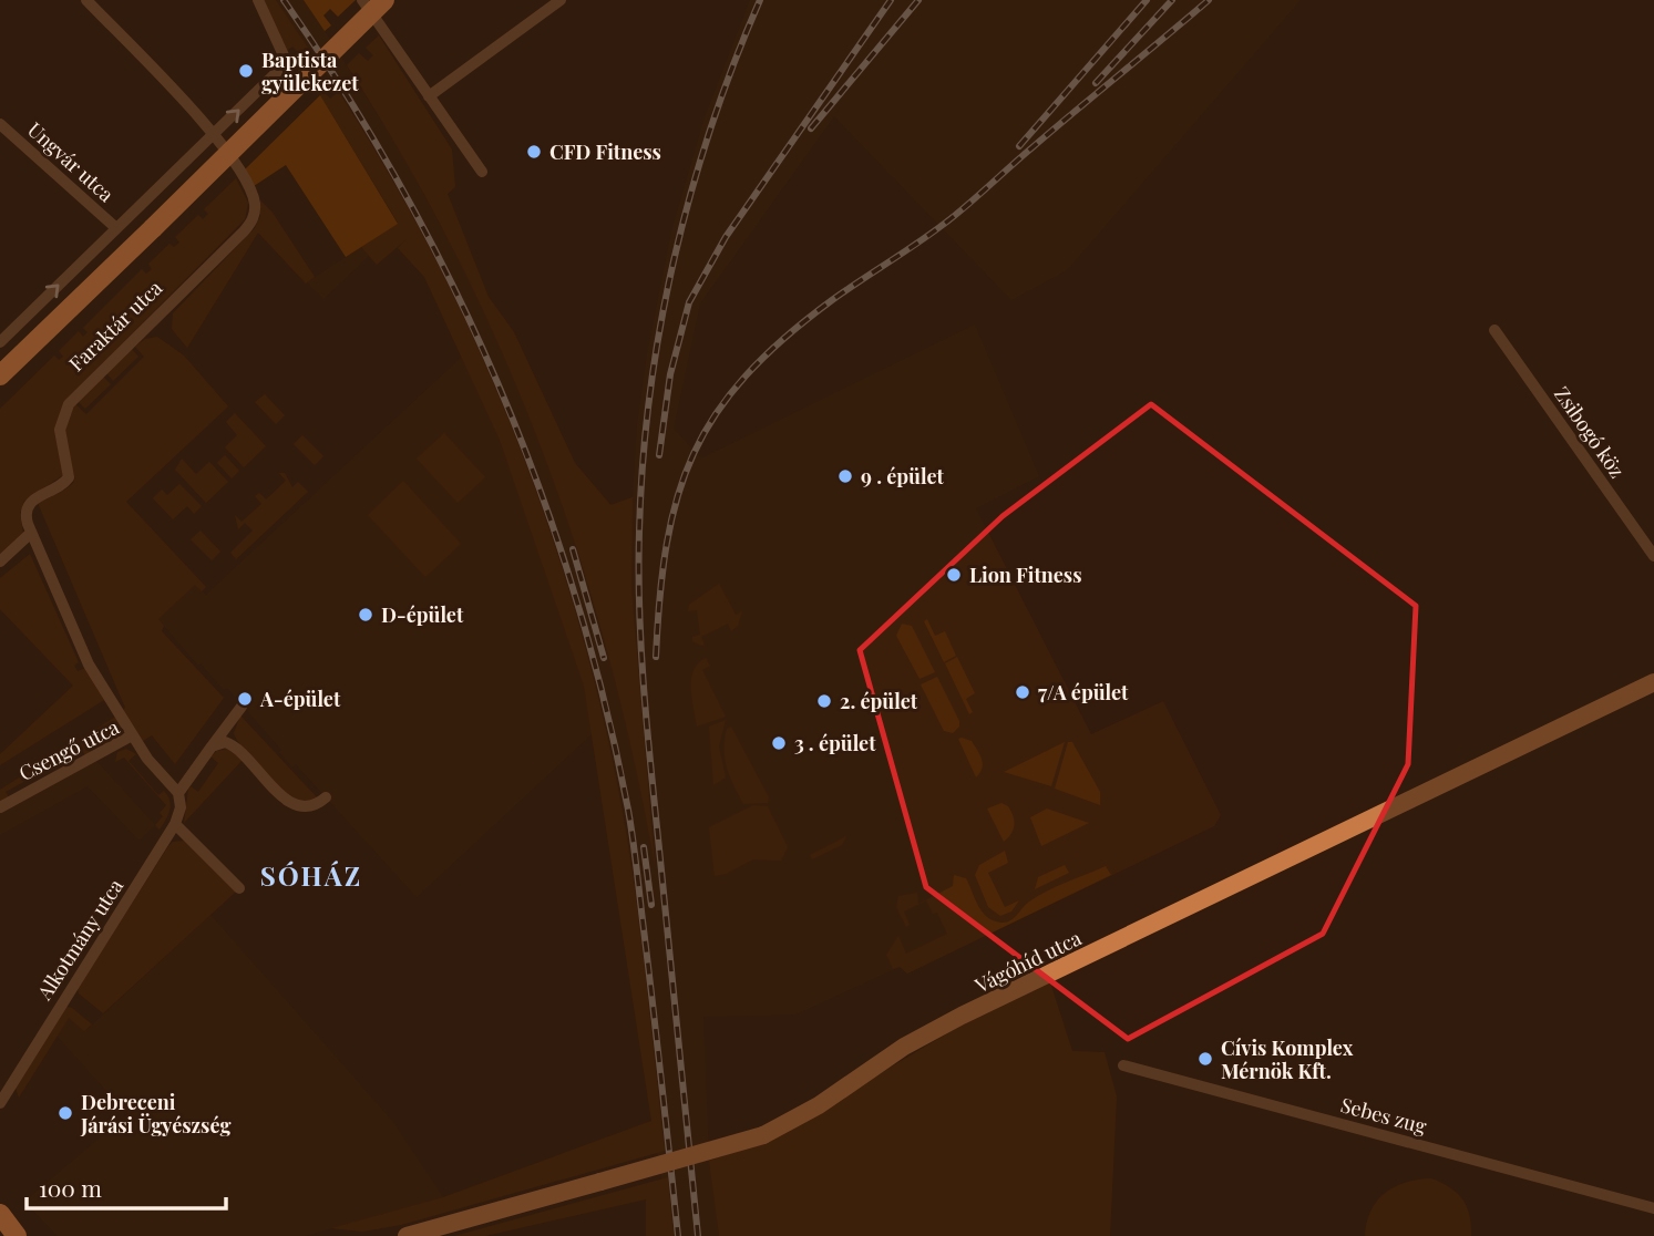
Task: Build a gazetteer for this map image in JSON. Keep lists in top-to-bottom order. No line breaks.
{"streets":{"main road":["Vágóhíd utca"],"street":["Ungvár utca","Faraktár utca","Zsibogó köz","Csengő utca","Alkotmány utca","Sebes zug"]},"crossings":[["Csengő utca","Alkotmány utca"]],"districts":["SÓHÁZ"],"places":["Baptista gyülekezet","CFD Fitness","9 . épület","Lion Fitness","D-épület","7/A épület","A-épület","2. épület","3 . épület","Cívis Komplex Mérnök Kft.","Debreceni Járási Ügyészség"],"scale_bar":"100 m"}
